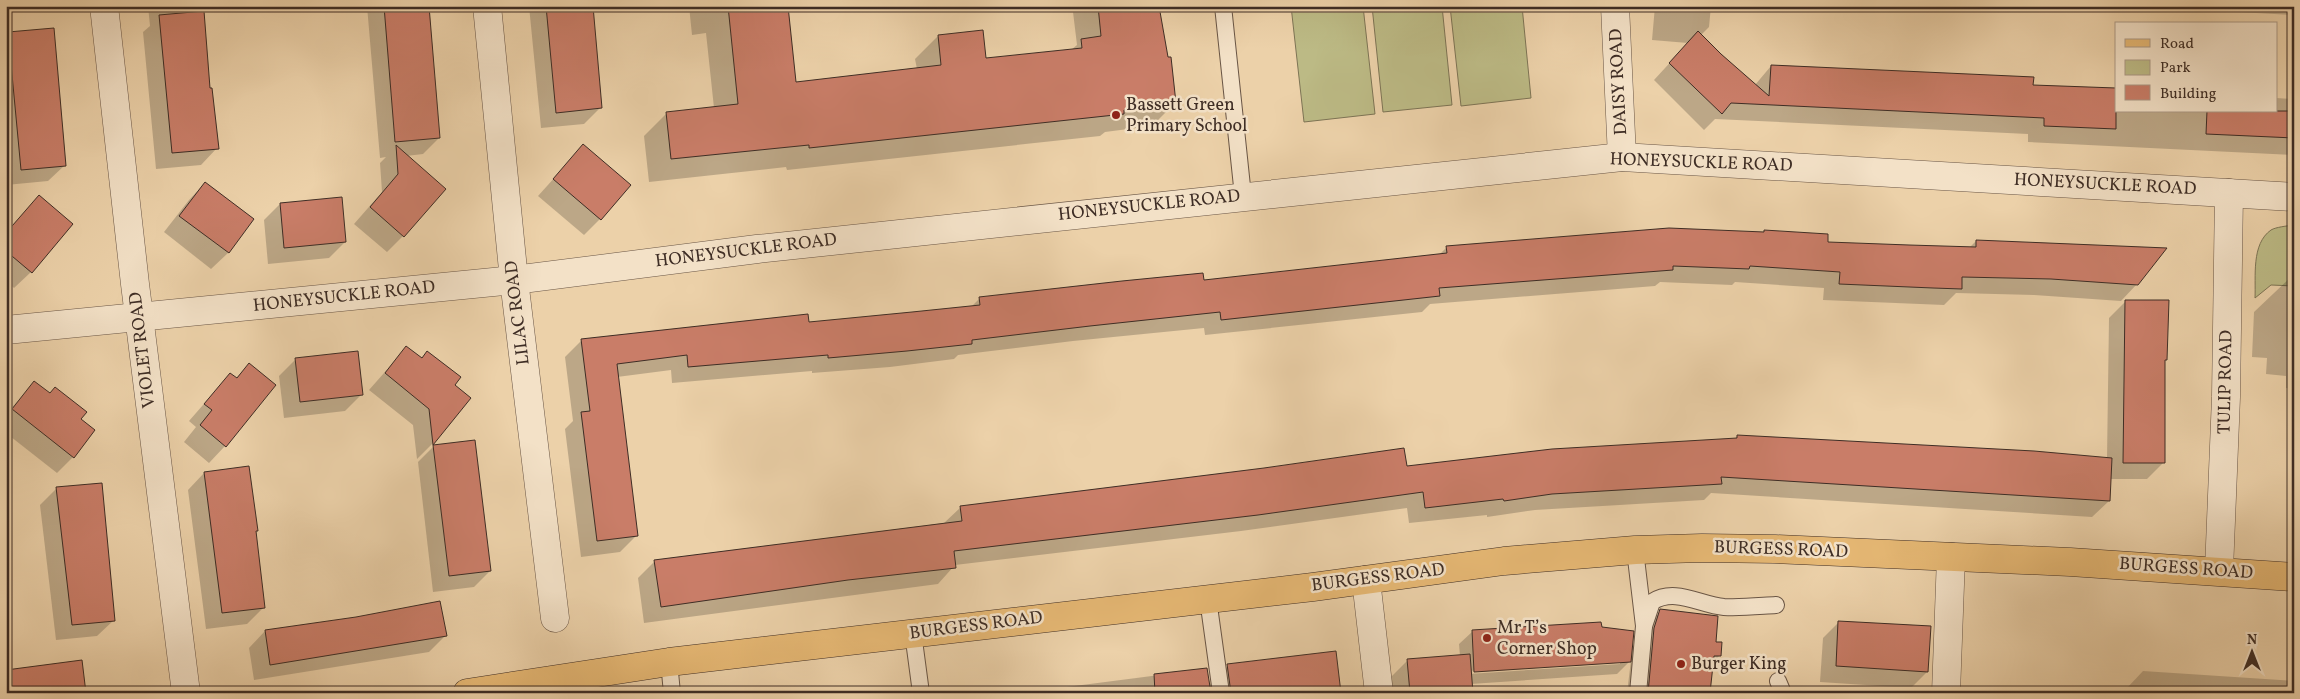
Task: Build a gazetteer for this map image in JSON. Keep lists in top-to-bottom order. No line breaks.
{"streets":{"main road":["BURGESS ROAD"],"street":["DAISY ROAD","HONEYSUCKLE ROAD","LILAC ROAD","VIOLET ROAD","TULIP ROAD"]},"crossings":[["DAISY ROAD","HONEYSUCKLE ROAD"],["HONEYSUCKLE ROAD","LILAC ROAD"],["HONEYSUCKLE ROAD","VIOLET ROAD"],["HONEYSUCKLE ROAD","TULIP ROAD"],["TULIP ROAD","BURGESS ROAD"]],"places":["Bassett Green Primary School","Mr T’s Corner Shop","Burger King"],"legend":["Road","Park","Building"],"north":"top"}
